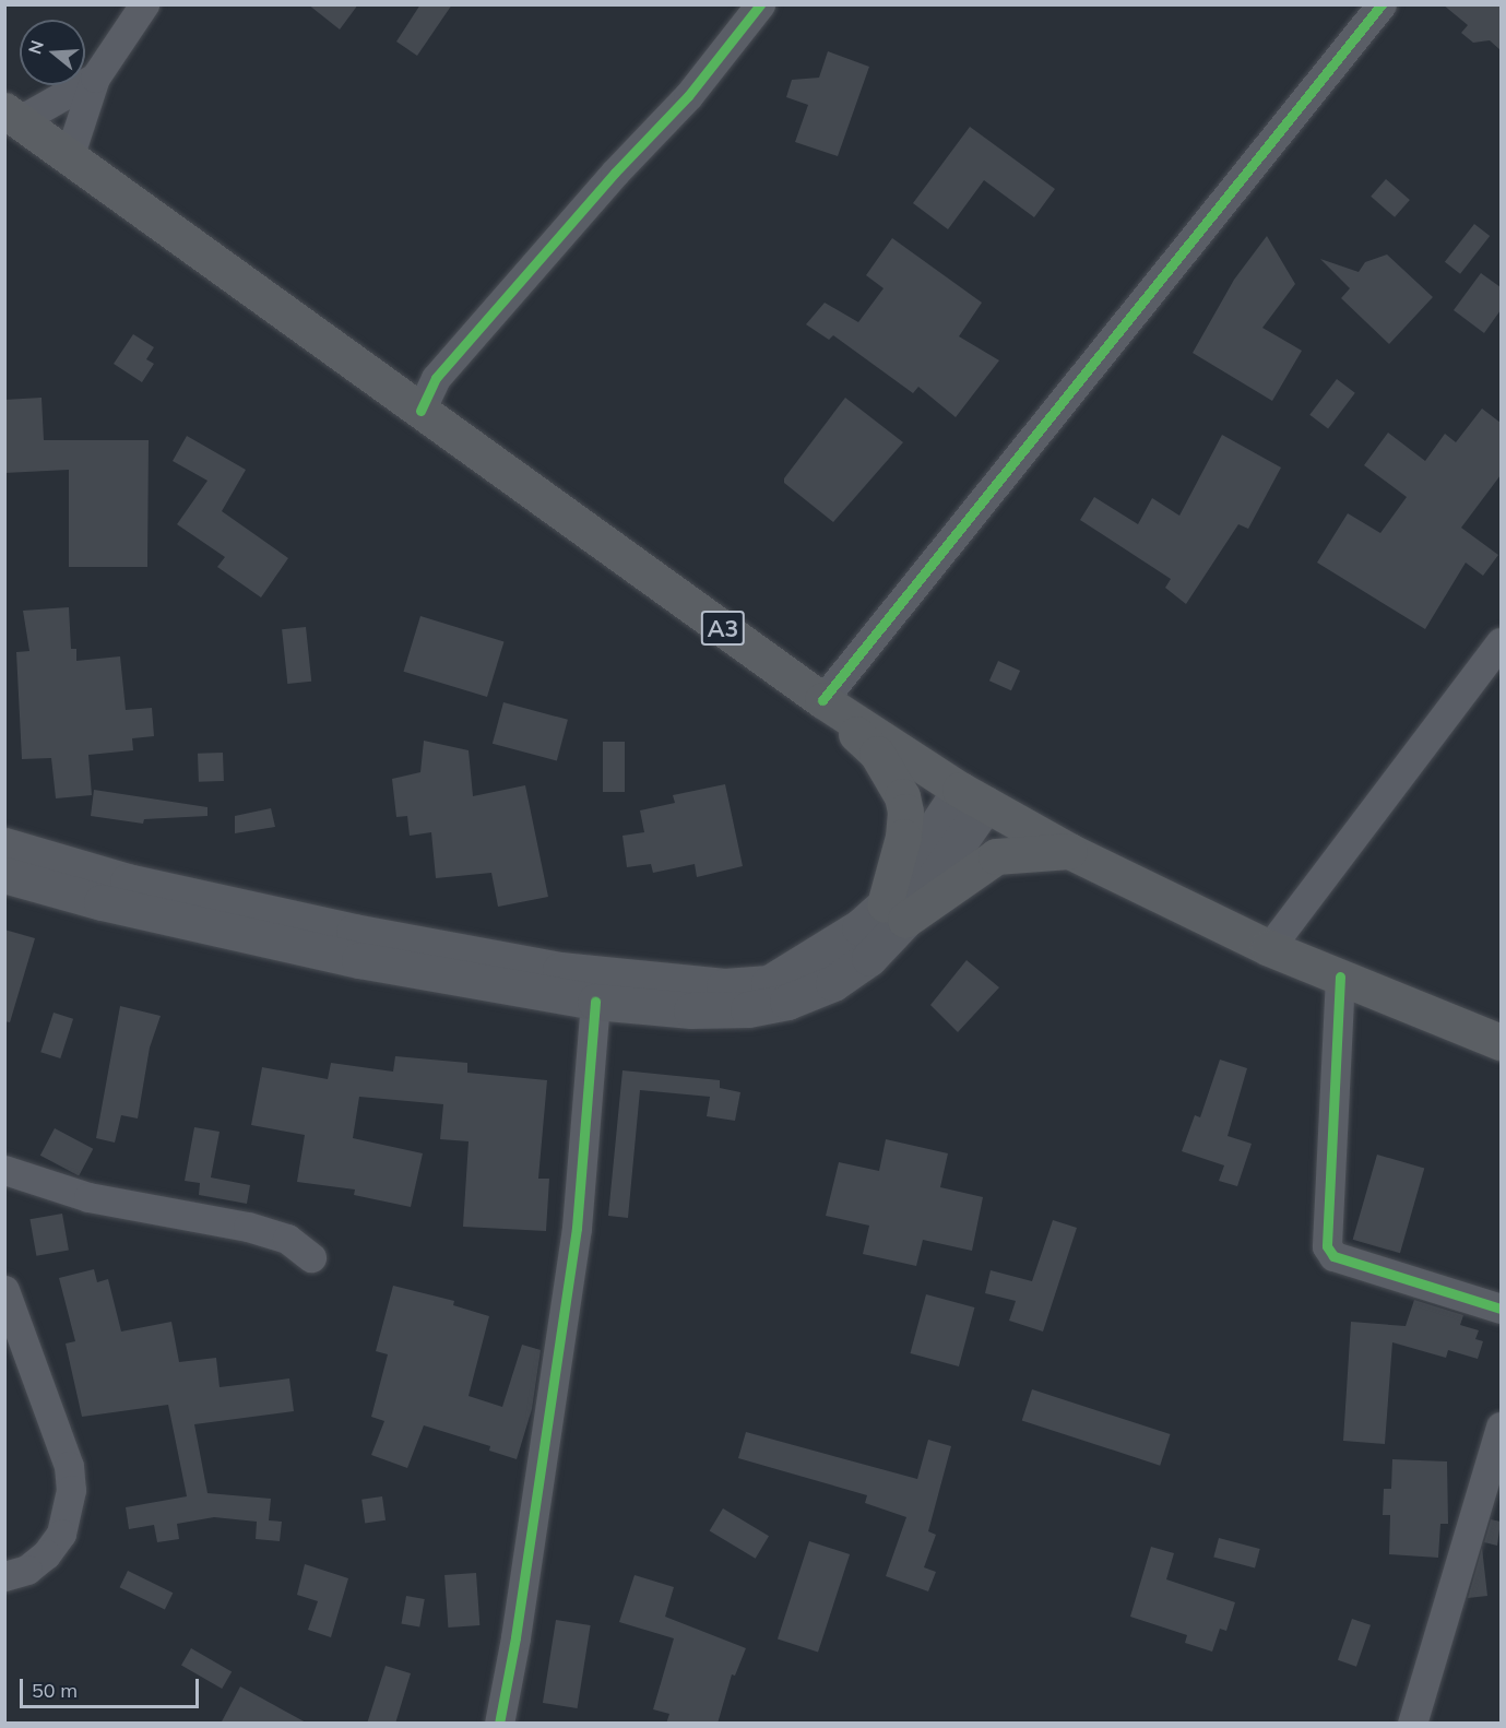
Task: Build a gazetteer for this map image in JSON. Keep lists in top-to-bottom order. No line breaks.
{"streets":{"highway":["A3"]},"scale_bar":"50 m","north":"left"}
